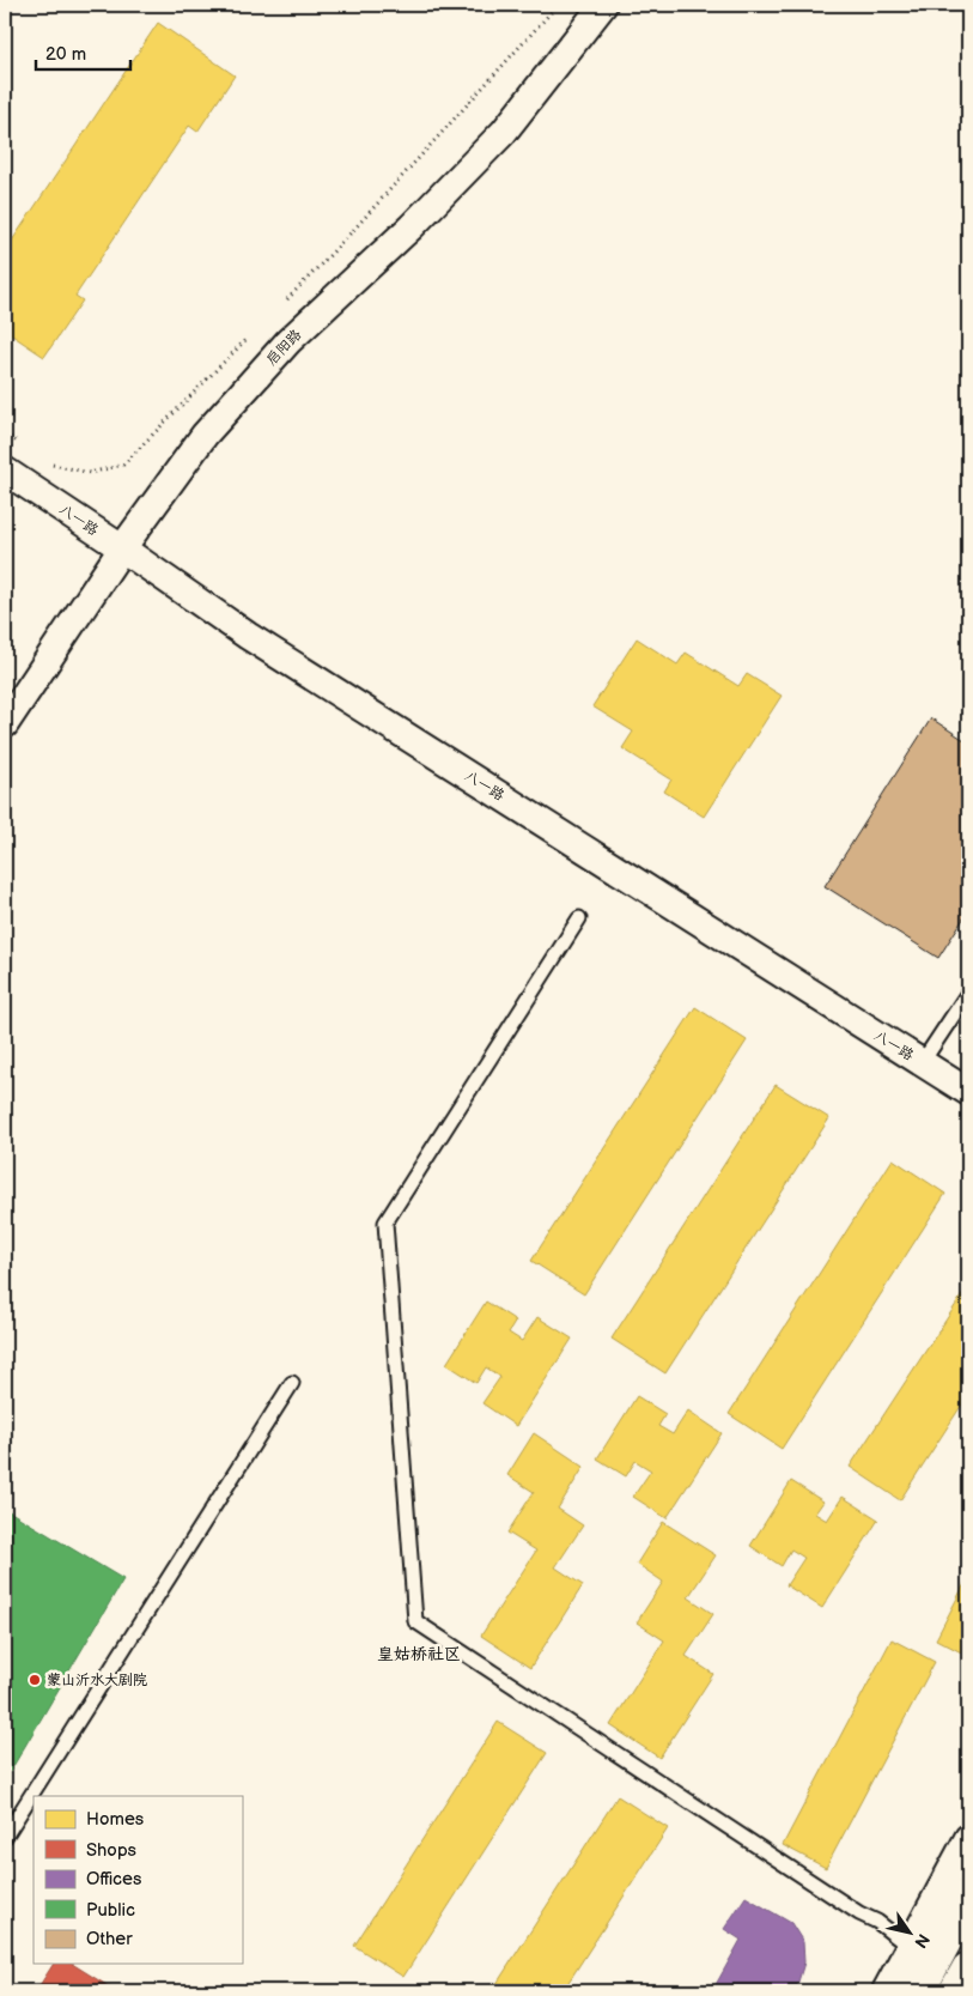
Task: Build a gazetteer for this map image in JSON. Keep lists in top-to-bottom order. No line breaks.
{"streets":{"street":["启阳路","八一路"]},"crossings":[["启阳路","八一路"]],"districts":["皇姑桥社区"],"places":["蒙山沂水大剧院"],"legend":["Homes","Shops","Offices","Public","Other"],"scale_bar":"20 m","north":"bottom right"}
